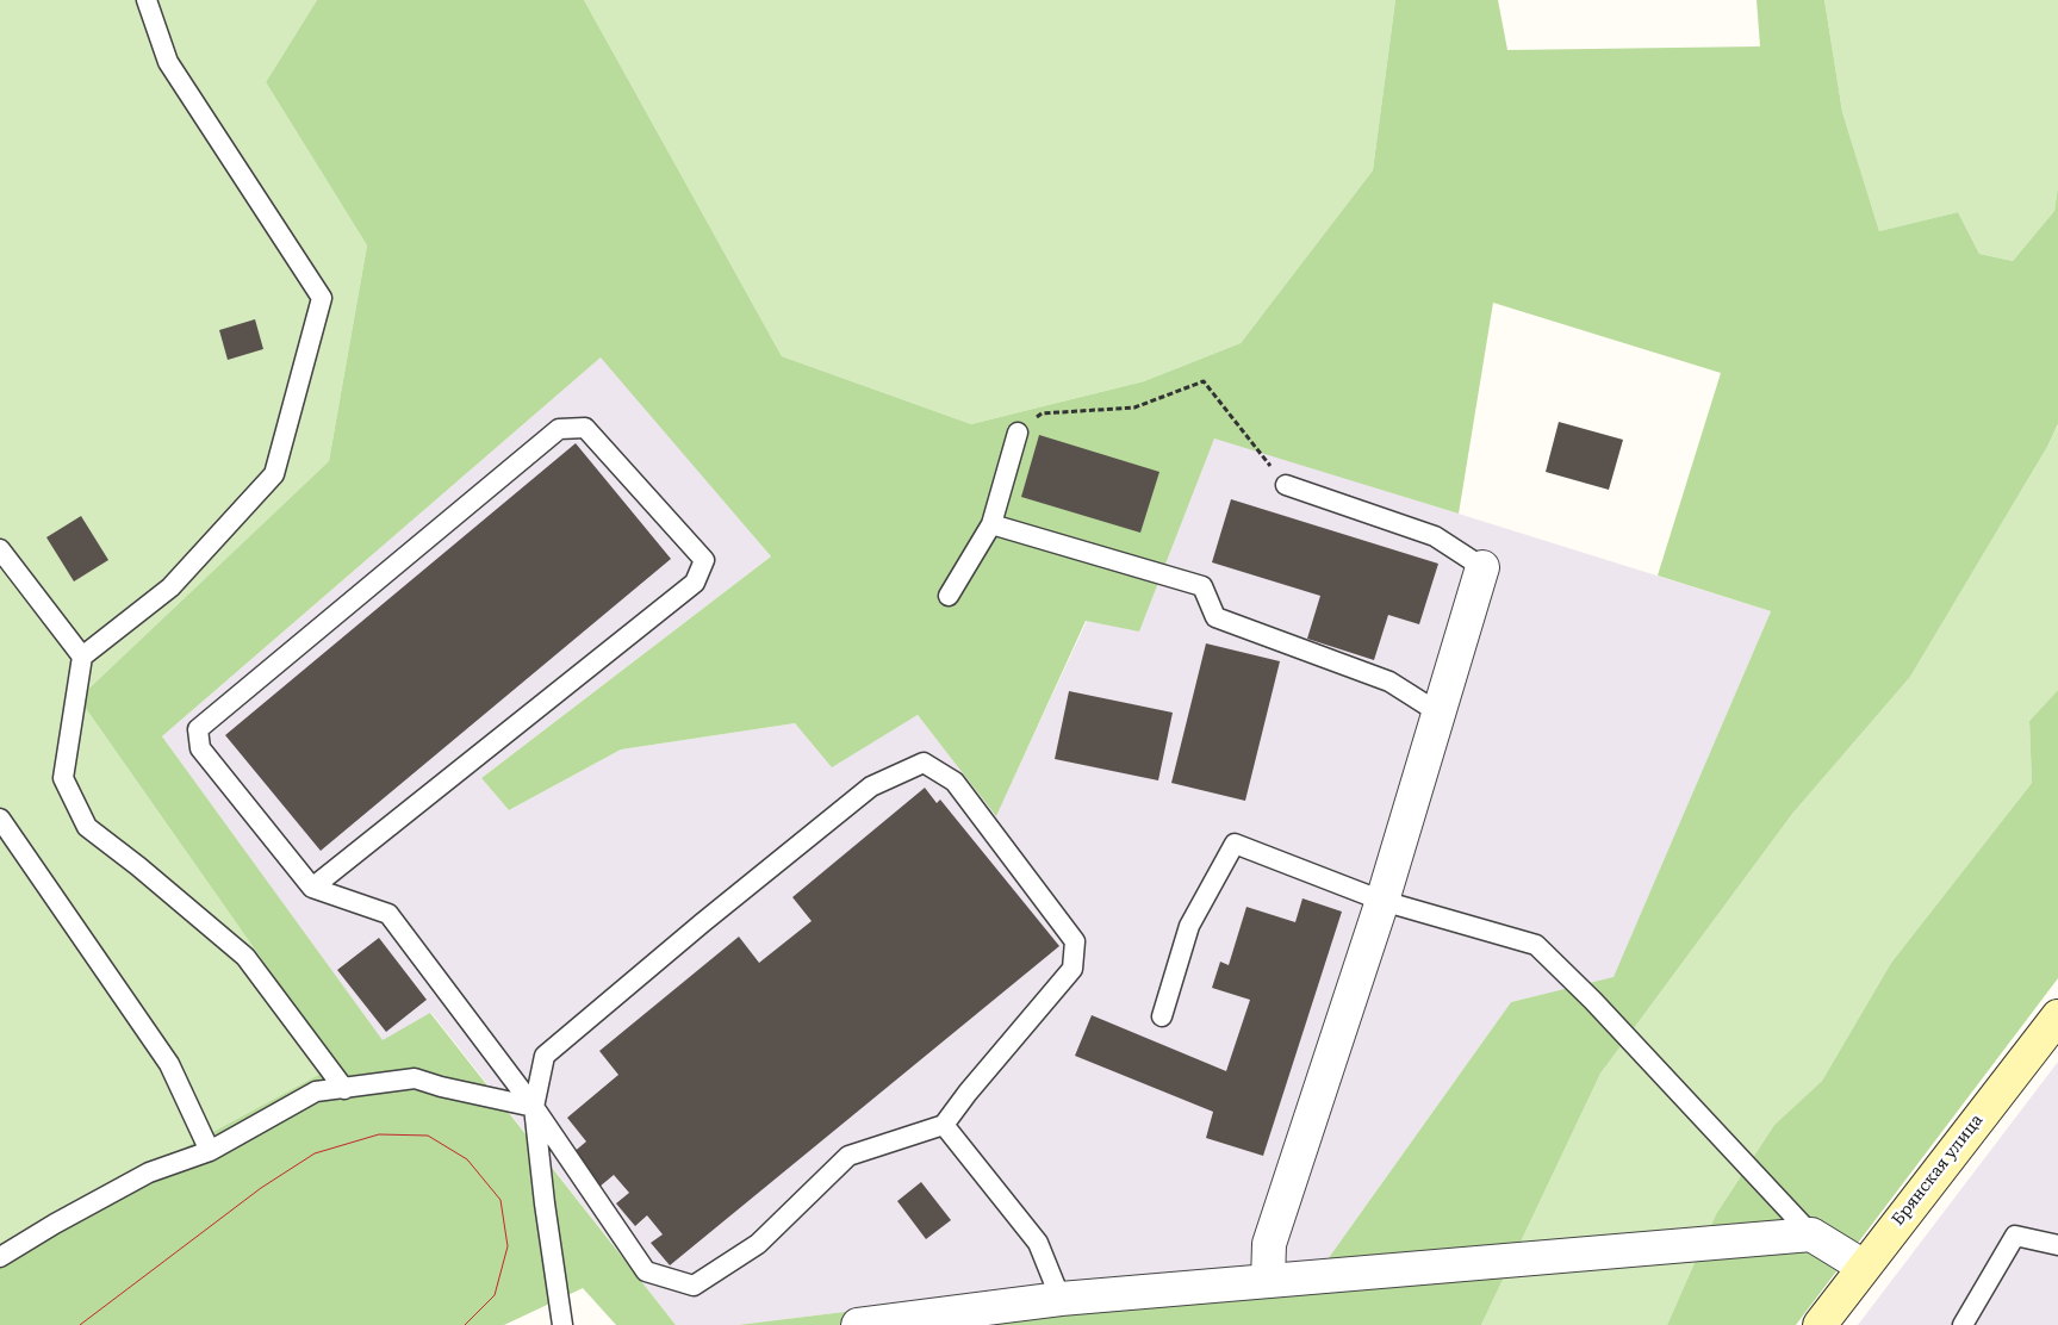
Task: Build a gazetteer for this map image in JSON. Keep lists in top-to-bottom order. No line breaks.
{"streets":{"street":["Брянская улица"]}}
